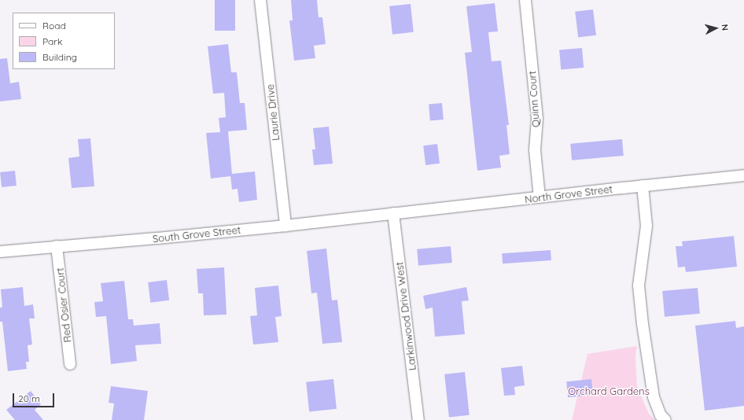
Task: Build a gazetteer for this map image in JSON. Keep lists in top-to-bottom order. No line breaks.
{"streets":{"street":["Quinn Court","Laurie Drive","North Grove Street","South Grove Street","Red Osier Court","Larkinwood Drive West"]},"crossings":[["Quinn Court","North Grove Street"],["Laurie Drive","South Grove Street"],["North Grove Street","South Grove Street"],["North Grove Street","Larkinwood Drive West"],["South Grove Street","Red Osier Court"],["South Grove Street","Larkinwood Drive West"]],"parks":["Orchard Gardens"],"legend":["Road","Park","Building"],"scale_bar":"20 m","north":"right"}
